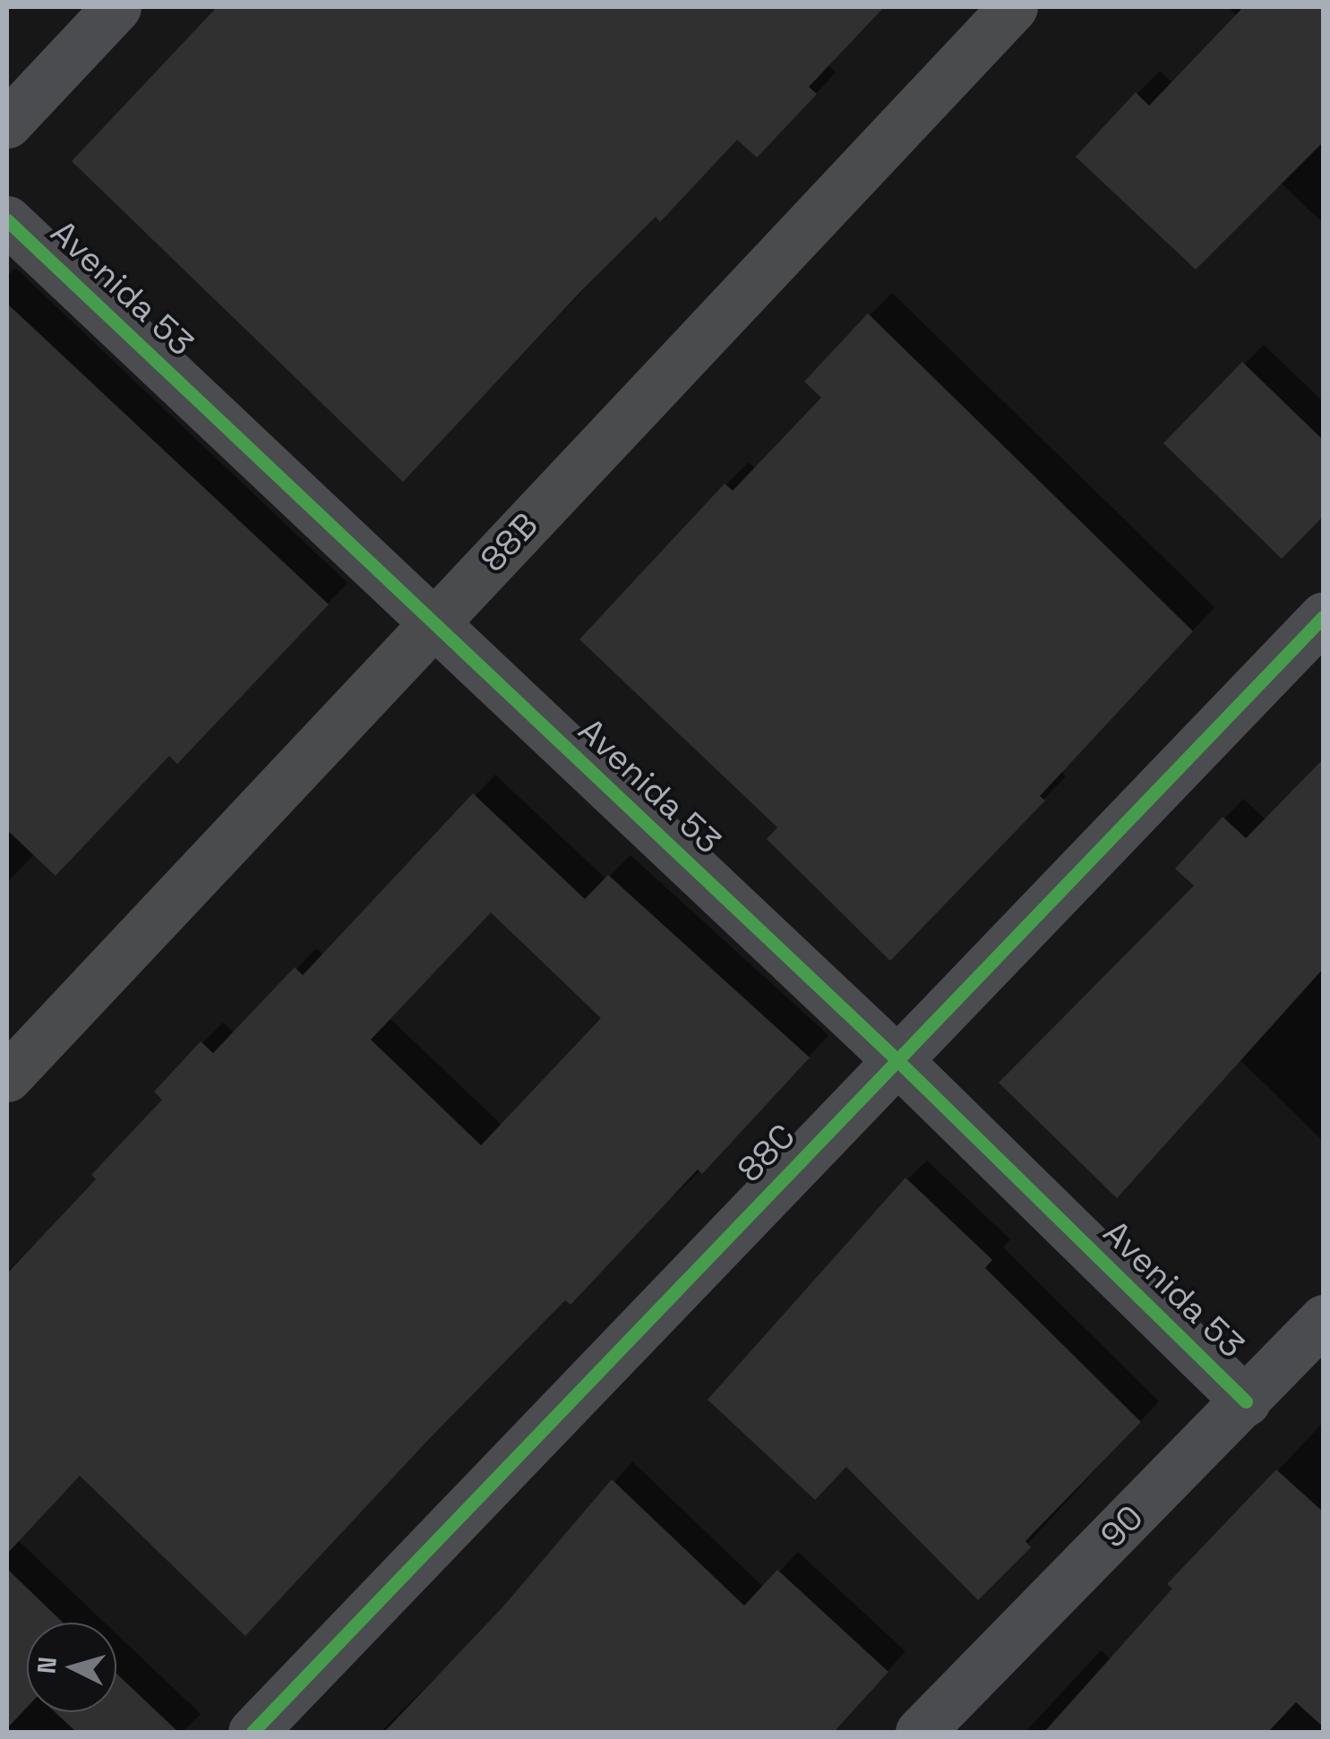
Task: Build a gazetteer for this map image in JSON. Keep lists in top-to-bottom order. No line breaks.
{"streets":{"street":["Avenida 53","88B","88C","90"]},"crossings":[["Avenida 53","88B"],["Avenida 53","88C"],["Avenida 53","90"]],"north":"left"}
